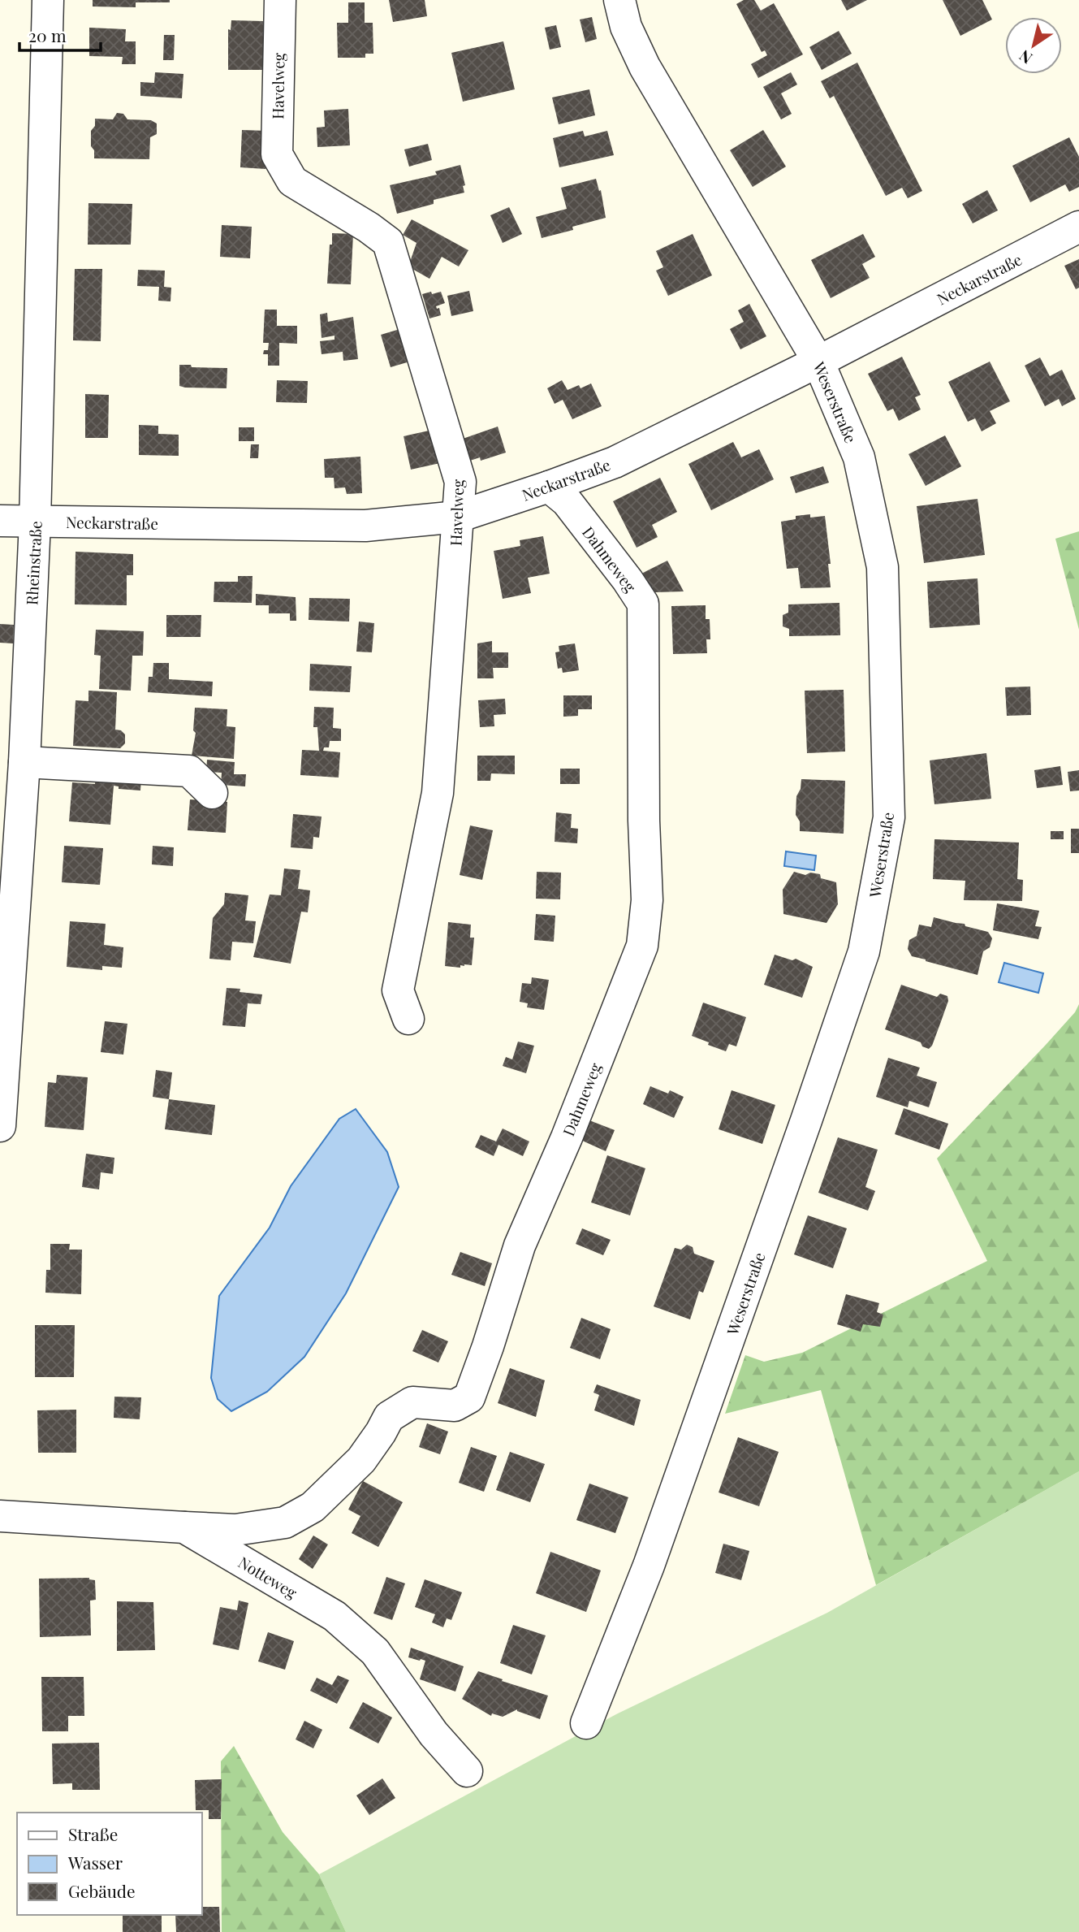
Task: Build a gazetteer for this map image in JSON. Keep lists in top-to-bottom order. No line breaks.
{"streets":{"street":["Havelweg","Neckarstraße","Weserstraße","Dahmeweg","Rheinstraße","Notteweg"]},"crossings":[["Havelweg","Neckarstraße"],["Neckarstraße","Weserstraße"],["Neckarstraße","Dahmeweg"],["Neckarstraße","Rheinstraße"],["Dahmeweg","Notteweg"]],"legend":["Straße","Wasser","Gebäude"],"scale_bar":"20 m","north":"bottom left"}
